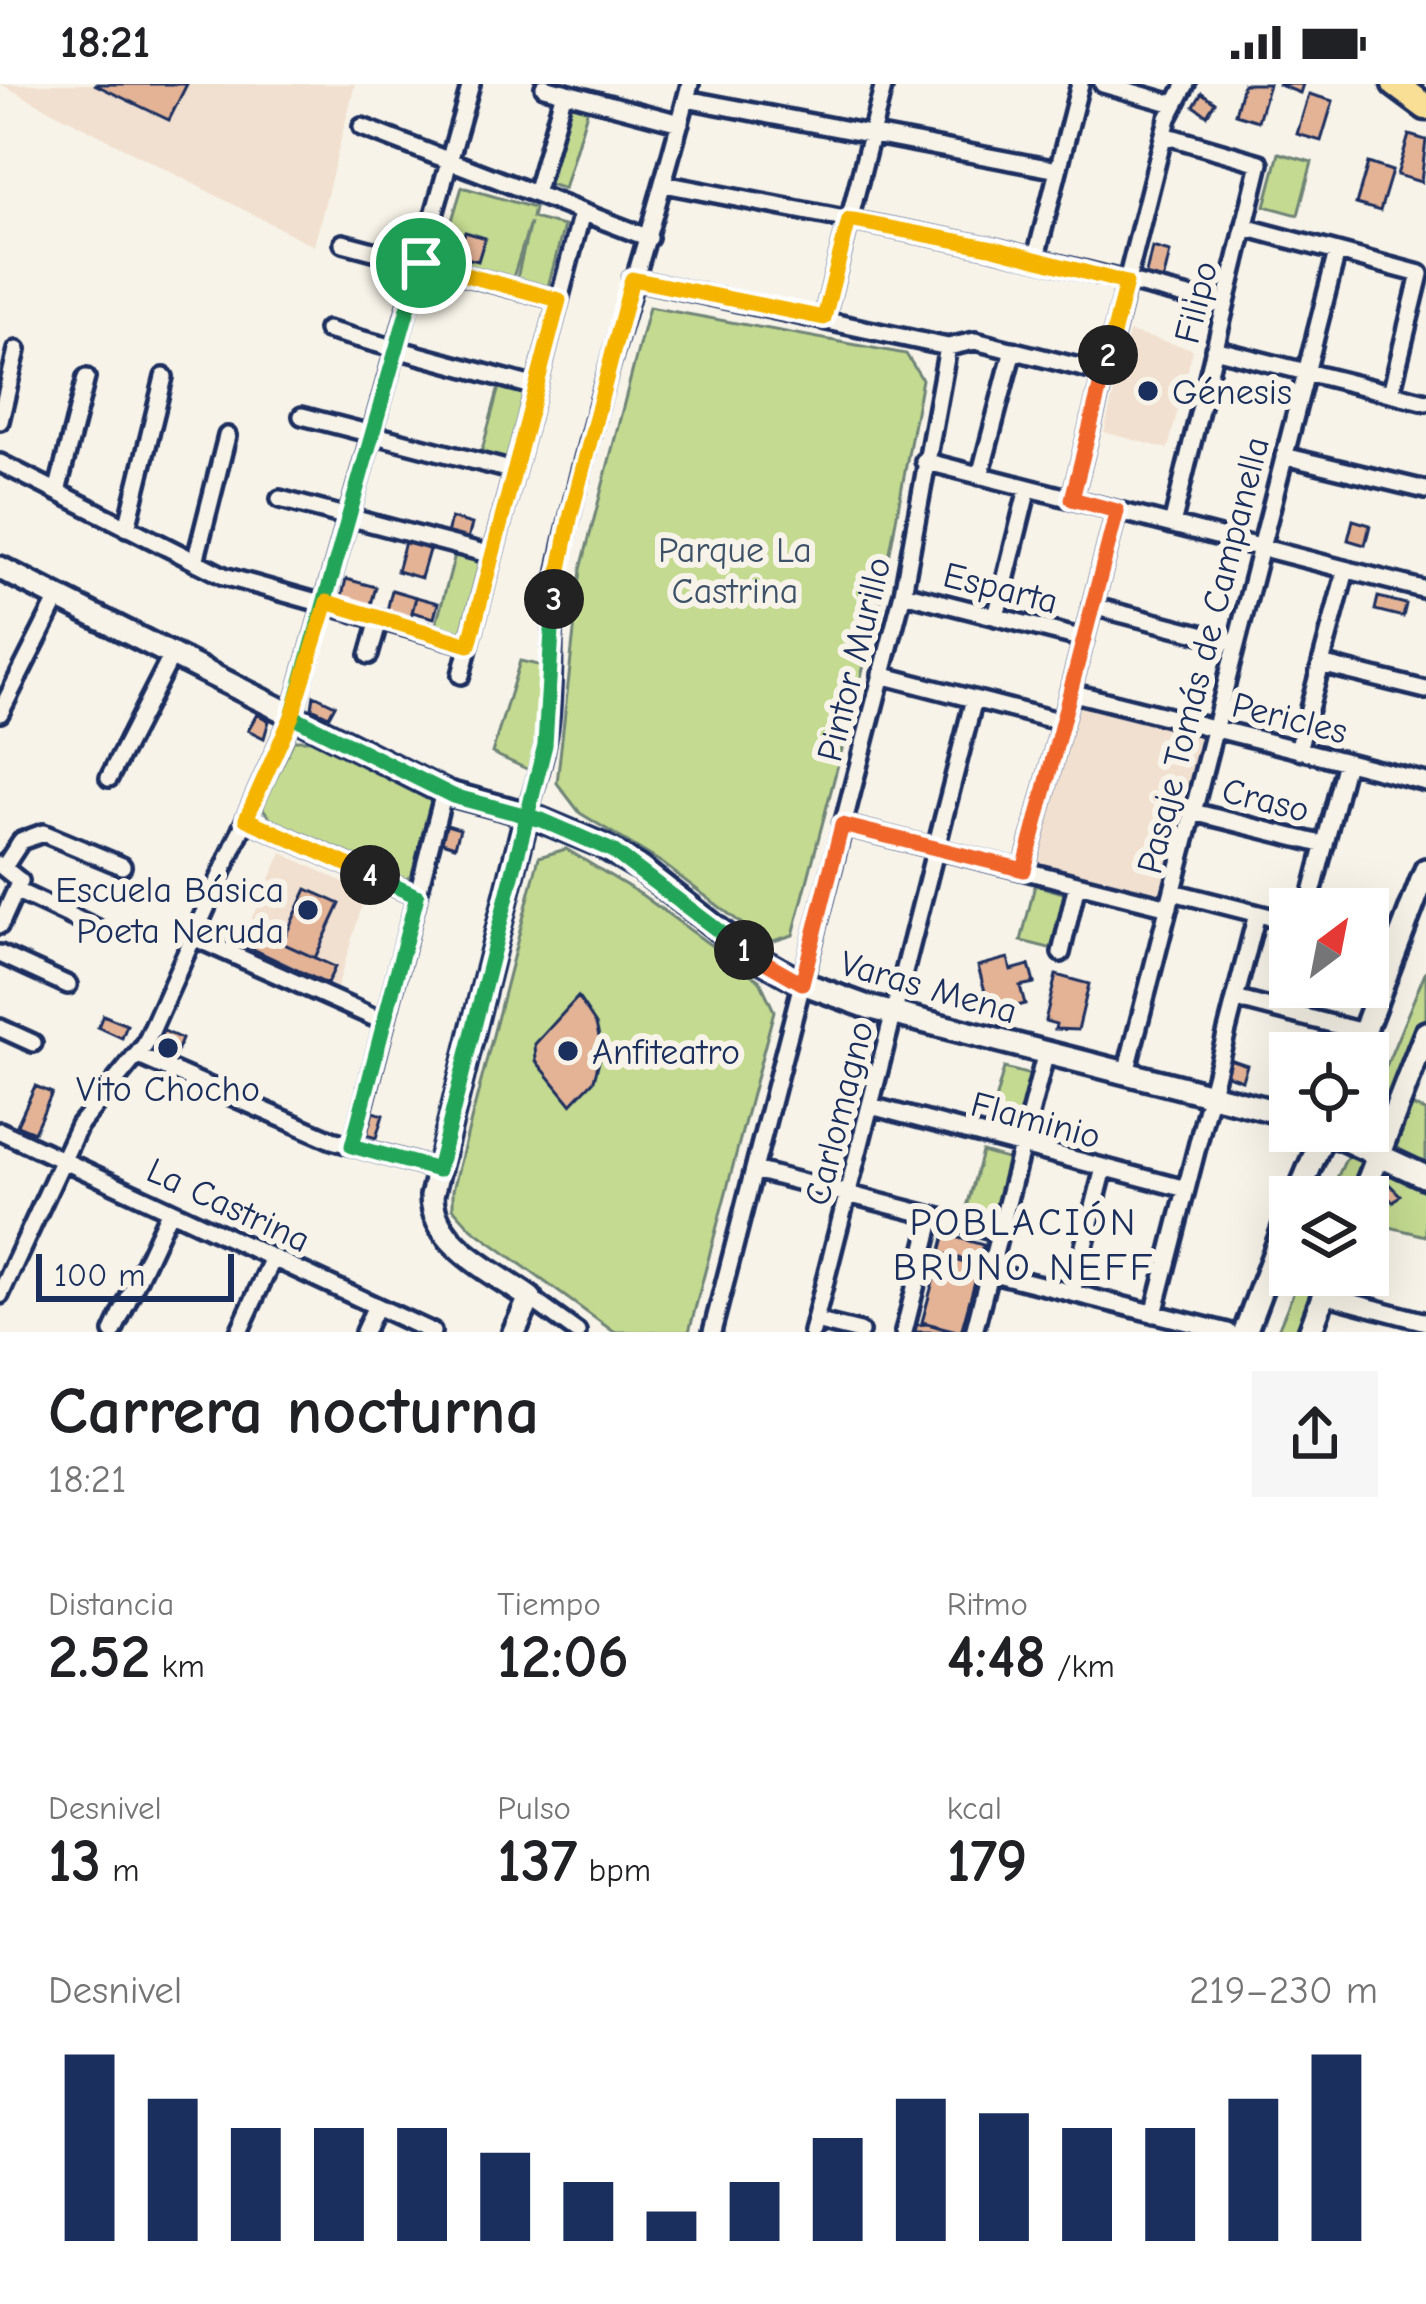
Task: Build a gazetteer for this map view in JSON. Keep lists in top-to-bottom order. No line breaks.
{"streets":{"street":["Filipo","Esparta","Pasaje Tomás de Campanella","Pintor Murillo","Pericles","Craso","Varas Mena","Carlomagno","Flaminio","La Castrina"]},"crossings":[["Esparta","Pasaje Tomás de Campanella"],["Esparta","Pintor Murillo"],["Pasaje Tomás de Campanella","Pericles"],["Pasaje Tomás de Campanella","Craso"],["Pasaje Tomás de Campanella","Varas Mena"],["Pintor Murillo","Varas Mena"],["Varas Mena","Carlomagno"],["Carlomagno","Flaminio"]],"districts":["POBLACIÓN BRUNO NEFF"],"parks":["Parque La Castrina"],"places":["Génesis","Escuela Básica Poeta Neruda","Vito Chocho","Anfiteatro"],"scale_bar":"100 m","north":"top right","page":{"status":"18:21","pins":["2","3","4","1"],"scale":"100 m","heading":["Carrera nocturna","18:21"],"stats":[["Distancia","2.52 km"],["Tiempo","12:06"],["Ritmo","4:48 /km"],["Desnivel","13 m"],["Pulso","137 bpm"],["kcal","179"]],"chart":["Desnivel","219–230 m"]}}
